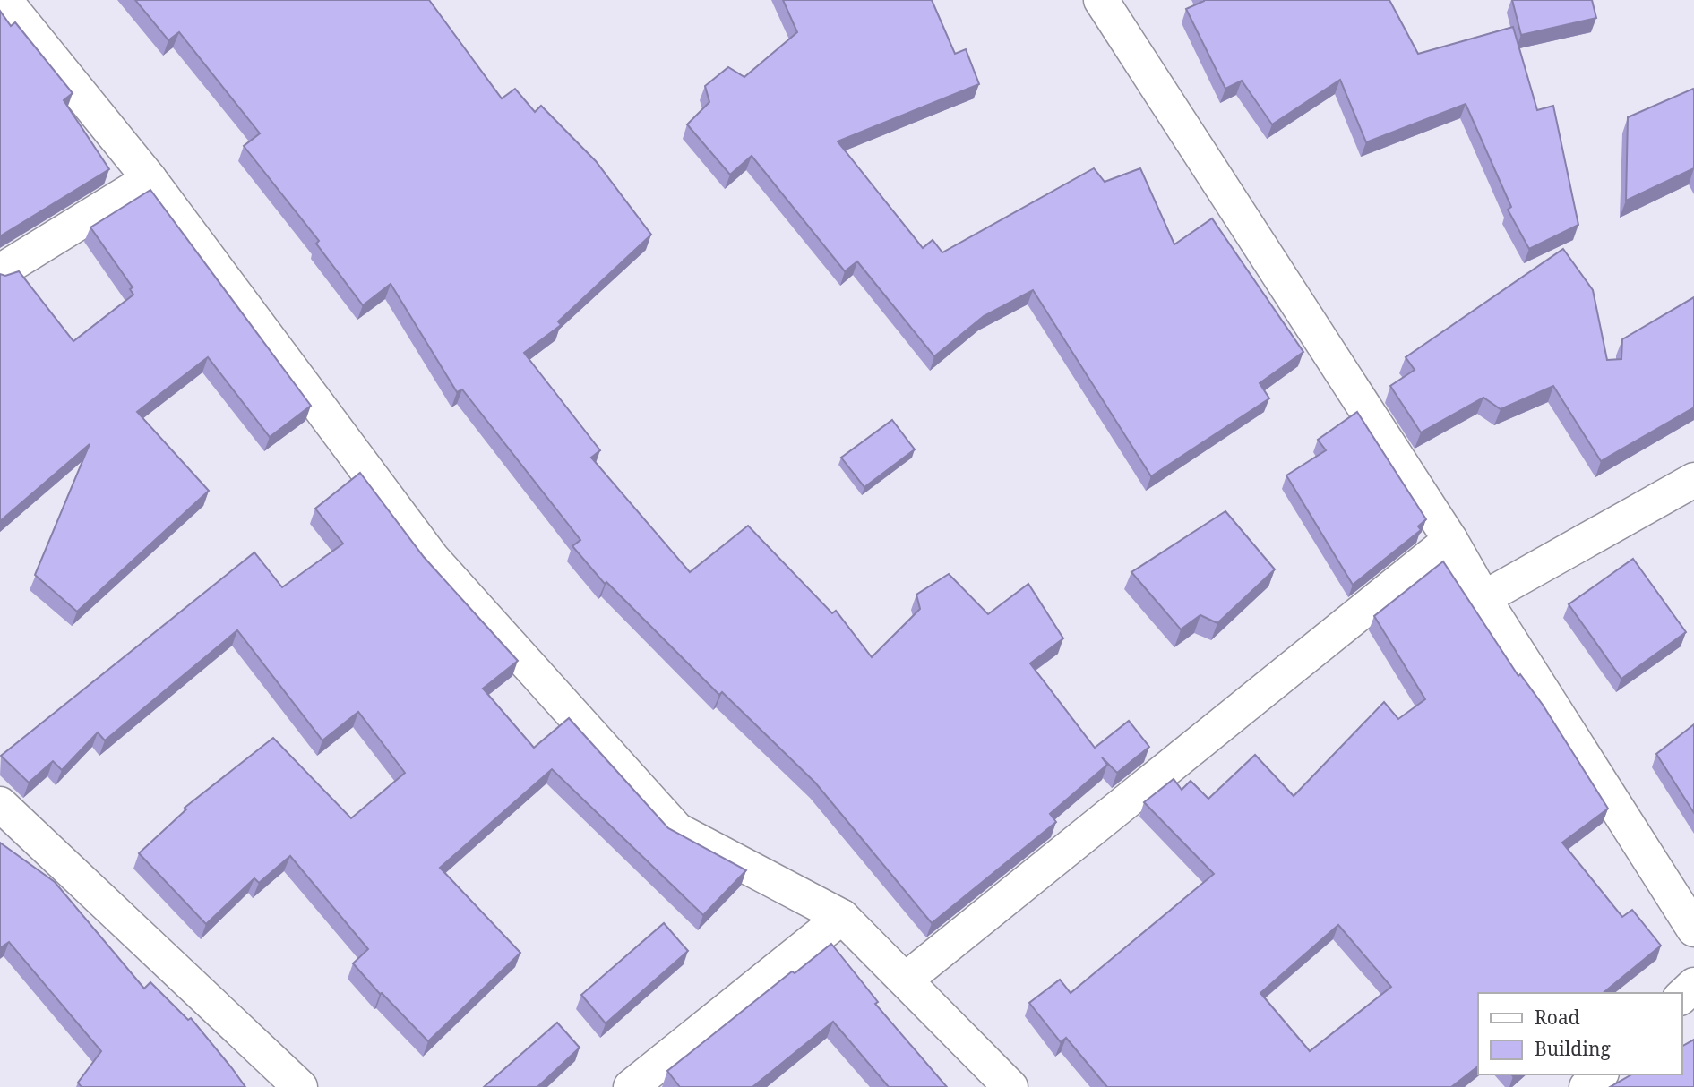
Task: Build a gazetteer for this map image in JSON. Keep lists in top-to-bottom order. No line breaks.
{"legend":["Road","Building"]}
